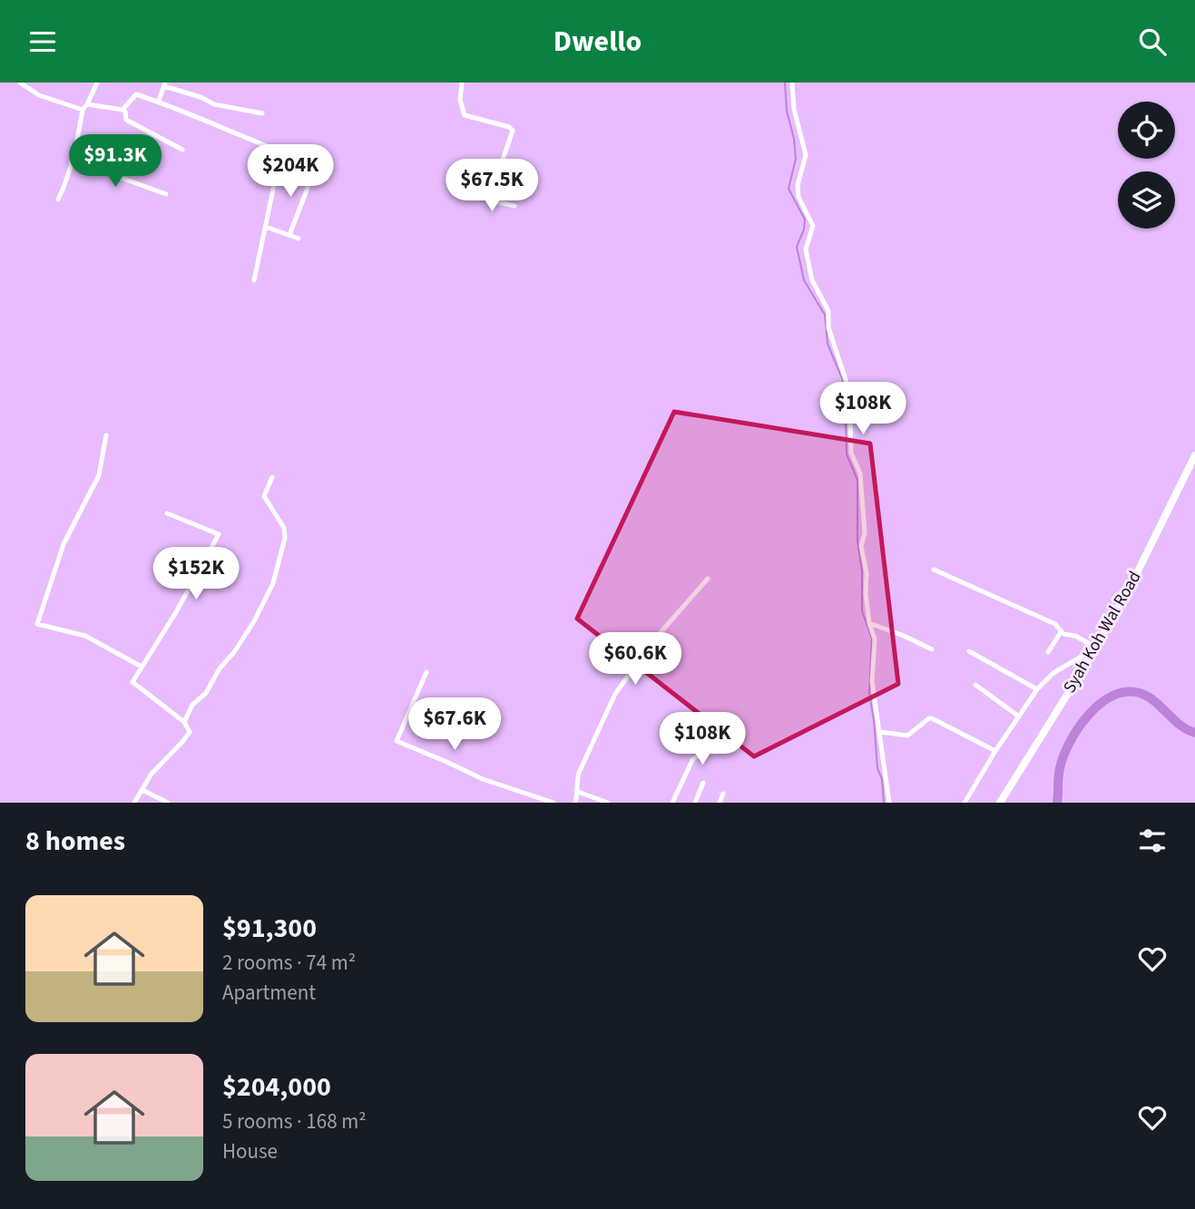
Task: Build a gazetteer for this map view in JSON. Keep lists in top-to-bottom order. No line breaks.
{"streets":{"street":["Syah Koh Wal Road"]},"page":{"header":"Dwello","price":["$91.3K","$204K","$67.5K","$108K","$152K","$60.6K","$67.6K","$108K"],"heading":"8 homes","list":[{"name":"$91,300","note":"2 rooms · 74 m² · Apartment"},{"name":"$204,000","note":"5 rooms · 168 m² · House"}]}}
